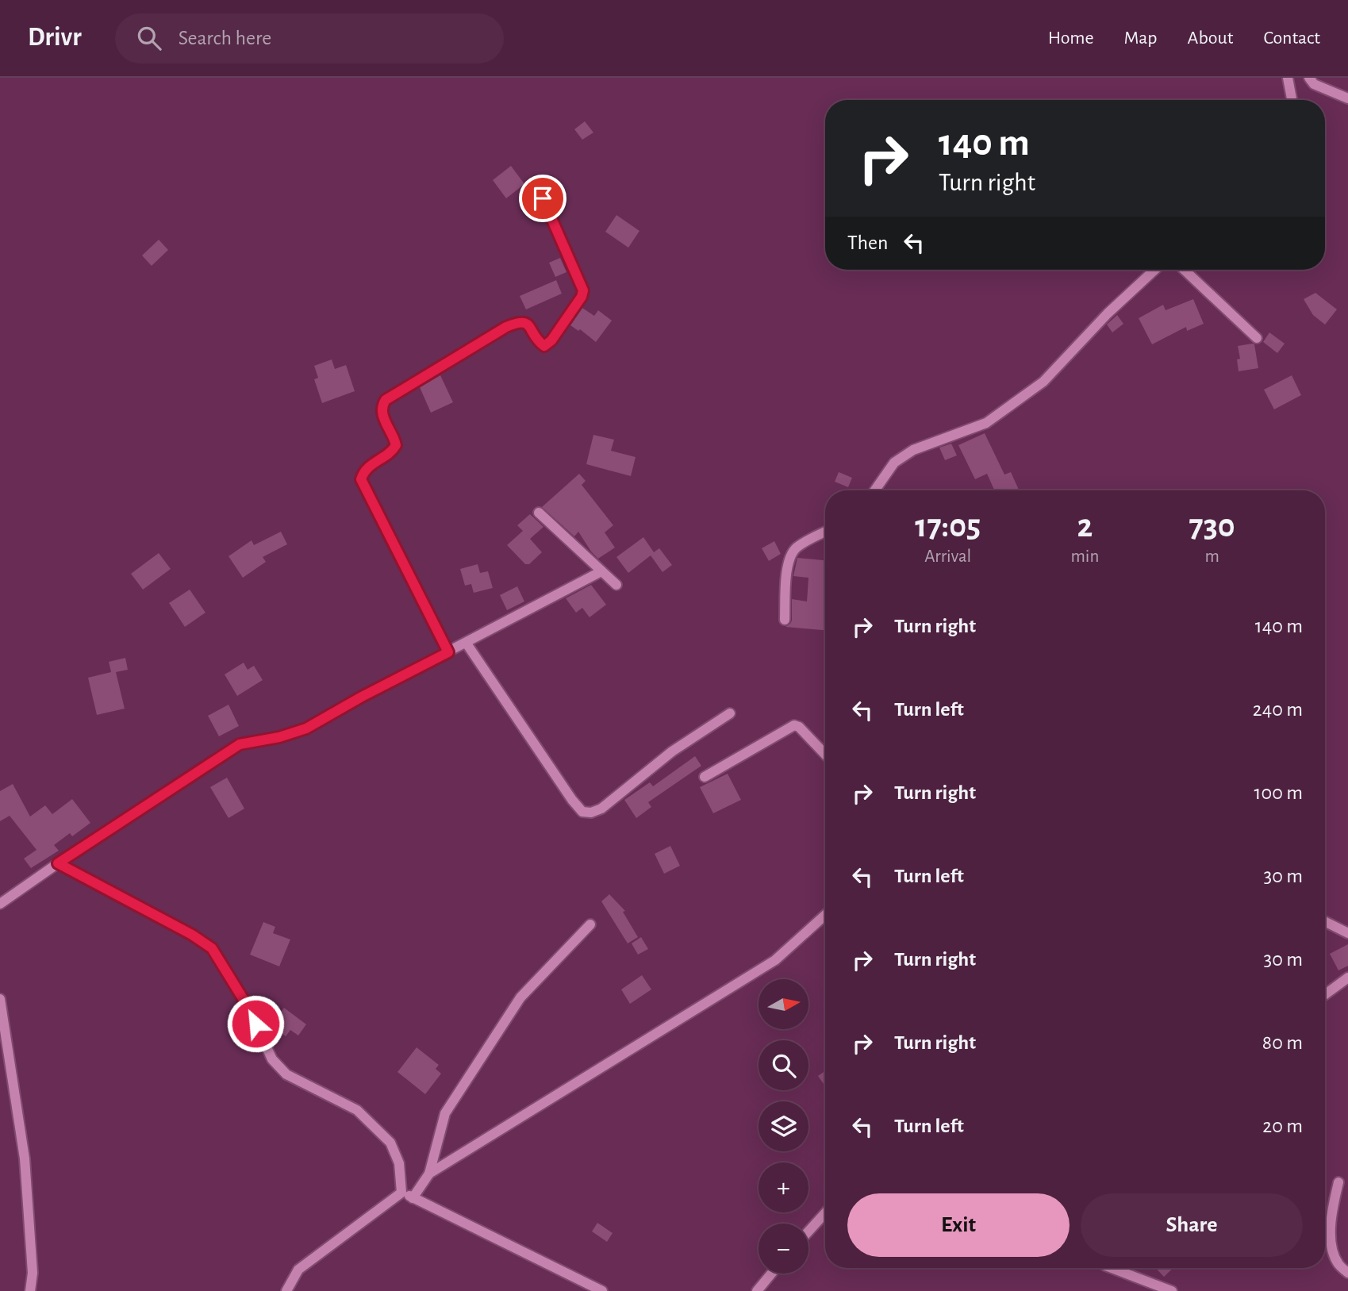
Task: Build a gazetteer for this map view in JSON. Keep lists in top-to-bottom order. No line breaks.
{"north":"right","page":{"header":"Drivr","search":"Search here","nav":["Home","Map","About","Contact"],"turn":["140 m","Turn right"],"then":"Then","eta":["17:05","Arrival","2","min","730","m"],"list":[{"name":"Turn right","value":"140 m"},{"name":"Turn left","value":"240 m"},{"name":"Turn right","value":"100 m"},{"name":"Turn left","value":"30 m"},{"name":"Turn right","value":"30 m"},{"name":"Turn right","value":"80 m"},{"name":"Turn left","value":"20 m"}],"map_buttons":["+","−"],"buttons":["Exit","Share"]}}
